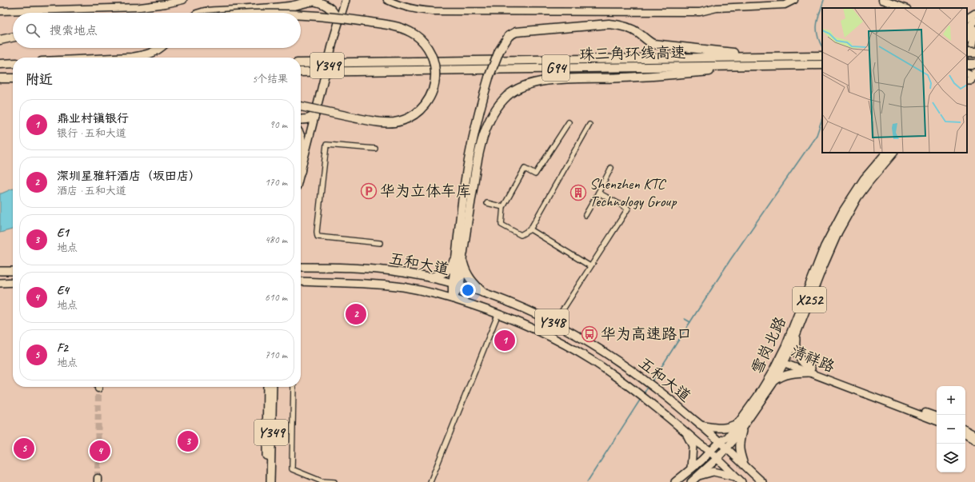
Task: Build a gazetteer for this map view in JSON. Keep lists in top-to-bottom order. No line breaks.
{"streets":{"highway":["珠三角环线高速","G94"],"main road":["Y349","五和大道","X252","Y348","雪岗北路"],"street":["清祥路"]},"crossings":[["五和大道","雪岗北路"],["雪岗北路","清祥路"]],"places":{"parking":["华为立体车库"],"building":["Shenzhen KTC Technology Group"],"bus stop":["华为高速路口"]},"page":{"search":"搜索地点","heading":["附近","5个结果"],"list":[{"mark":"1","name":"鼎业村镇银行","note":"银行 · 五和大道","value":"90 m"},{"mark":"2","name":"深圳星雅轩酒店（坂田店）","note":"酒店 · 五和大道","value":"170 m"},{"mark":"3","name":"E1","note":"地点","value":"480 m"},{"mark":"4","name":"E4","note":"地点","value":"610 m"},{"mark":"5","name":"F2","note":"地点","value":"710 m"}],"pins":["2","1","3","5","4"],"map_buttons":["+","−"]}}
